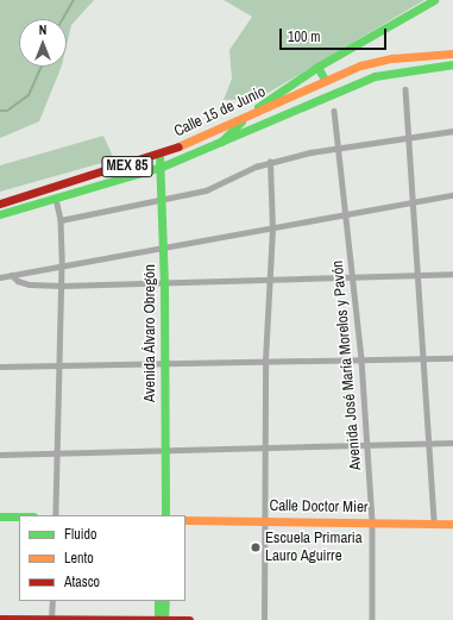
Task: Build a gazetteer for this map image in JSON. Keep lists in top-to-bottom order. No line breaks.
{"streets":{"main road":["Calle 15 de Junio","MEX 85","Avenida Álvaro Obregón","Calle Doctor Mier"],"street":["Avenida José María Morelos y Pavón"]},"crossings":[["Calle 15 de Junio","Avenida Álvaro Obregón"],["Avenida José María Morelos y Pavón","Calle Doctor Mier"]],"places":["Escuela Primaria Lauro Aguirre"],"legend":["Fluido","Lento","Atasco"],"scale_bar":"100 m","north":"top"}
